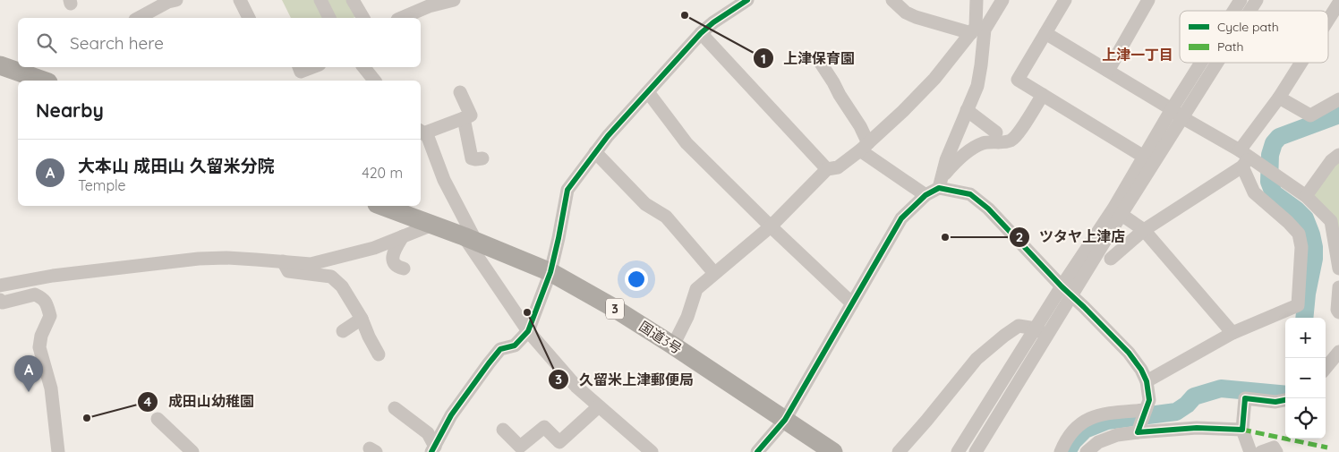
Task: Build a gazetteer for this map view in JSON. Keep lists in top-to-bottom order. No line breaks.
{"streets":{"highway":["3","国道3号"]},"districts":["上津一丁目"],"places":["上津保育園","ツタヤ上津店","久留米上津郵便局","成田山幼稚園"],"legend":["Cycle path","Path"],"page":{"search":"Search here","heading":"Nearby","list":[{"mark":"A","name":"大本山 成田山 久留米分院","note":"Temple","value":"420 m"}],"map_buttons":["+","−"],"pins":"A"}}
